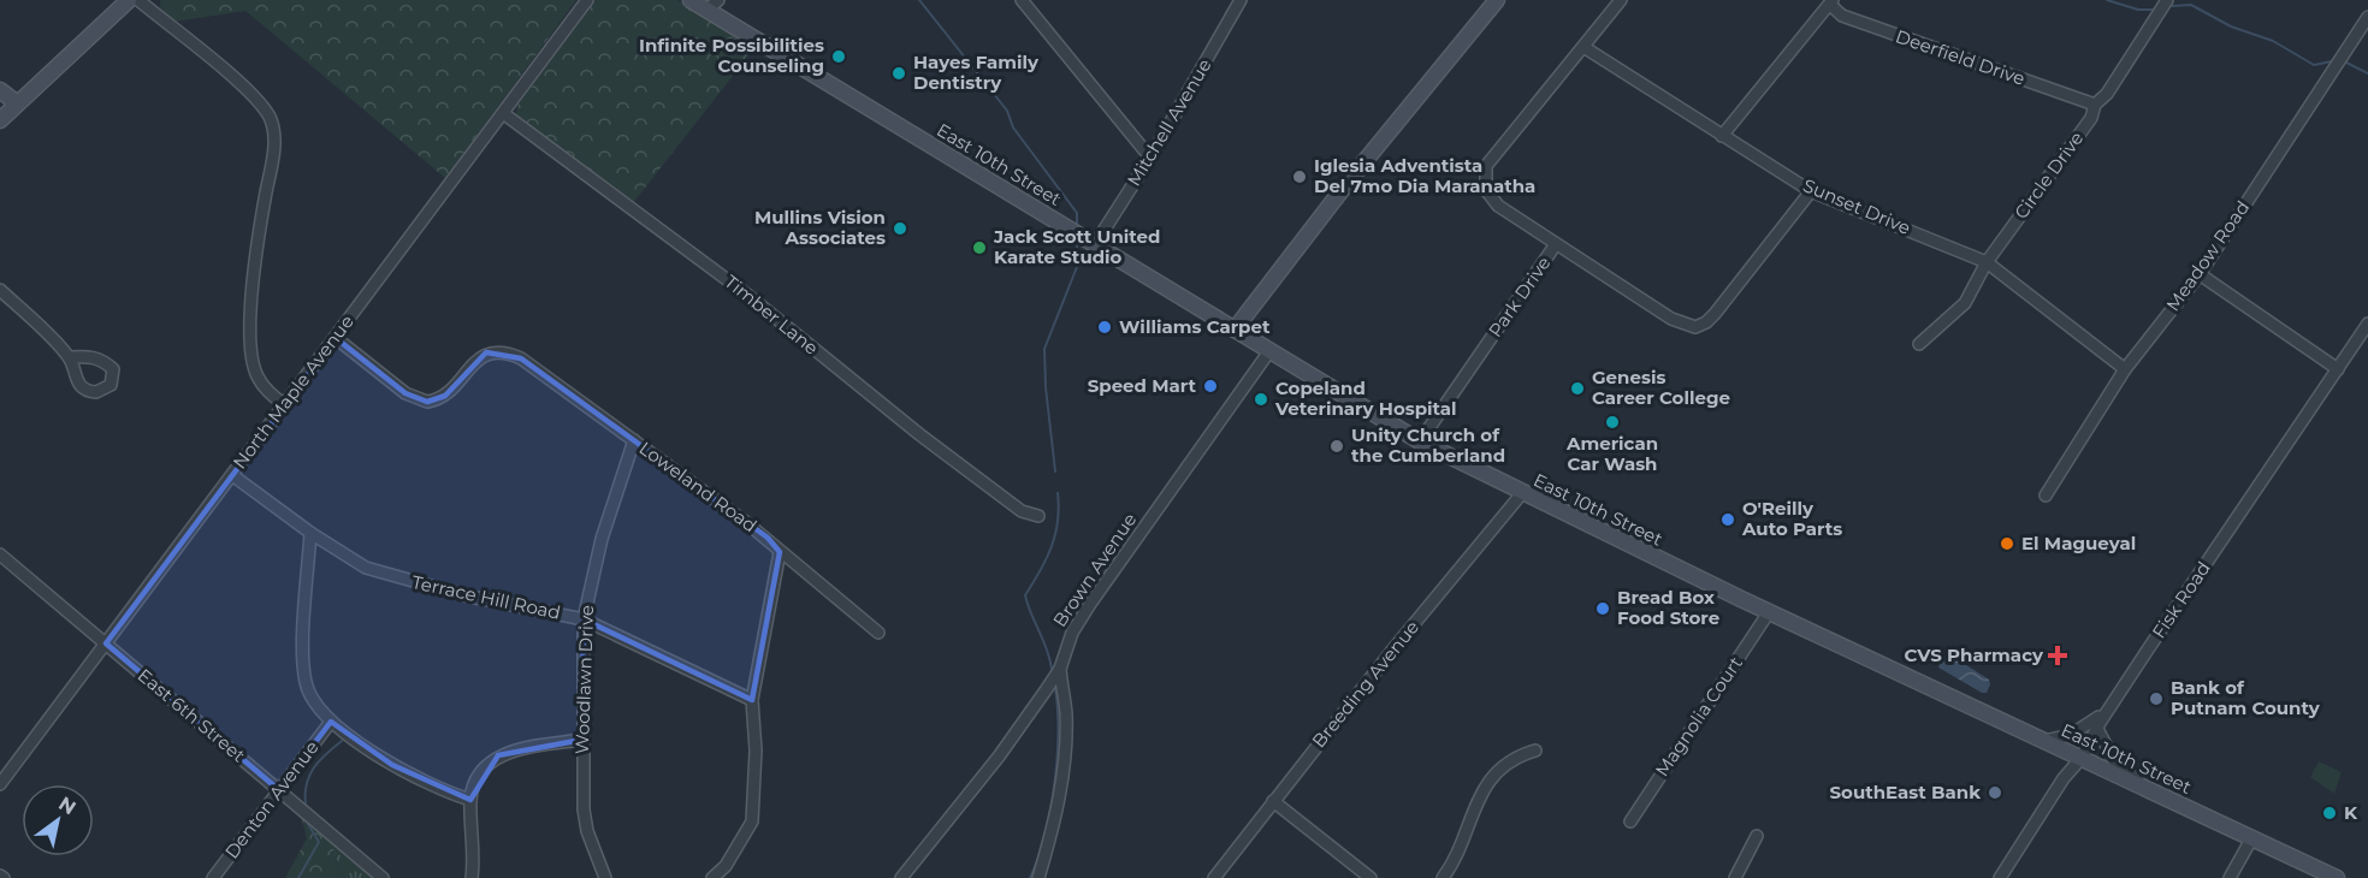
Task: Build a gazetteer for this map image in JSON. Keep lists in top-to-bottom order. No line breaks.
{"streets":{"main road":["East 10th Street"],"street":["Deerfield Drive","Mitchell Avenue","Circle Drive","Sunset Drive","Meadow Road","Park Drive","Timber Lane","North Maple Avenue","Loweland Road","Brown Avenue","Terrace Hill Road","Fisk Road","Woodlawn Drive","Breeding Avenue","East 6th Street","Magnolia Court","Denton Avenue"]},"crossings":[["Deerfield Drive","Circle Drive"],["Mitchell Avenue","East 10th Street"],["East 10th Street","Park Drive"],["East 10th Street","Brown Avenue"],["East 10th Street","Fisk Road"],["East 10th Street","Breeding Avenue"],["East 10th Street","Magnolia Court"],["Circle Drive","Sunset Drive"],["Sunset Drive","Meadow Road"],["Sunset Drive","Park Drive"],["Timber Lane","North Maple Avenue"],["North Maple Avenue","Loweland Road"],["North Maple Avenue","Terrace Hill Road"],["North Maple Avenue","East 6th Street"],["Loweland Road","Woodlawn Drive"],["Terrace Hill Road","Woodlawn Drive"],["East 6th Street","Denton Avenue"]],"places":{"other":["Infinite Possibilities Counseling","Hayes Family Dentistry","Iglesia Adventista Del 7mo Dia Maranatha","Mullins Vision Associates","Jack Scott United Karate Studio","Williams Carpet","Speed Mart","Genesis Career College","Copeland Veterinary Hospital","American Car Wash","Unity Church of the Cumberland","O'Reilly Auto Parts","El Magueyal","Bread Box Food Store","Bank of Putnam County","SouthEast Bank","K"],"health":["CVS Pharmacy"]},"north":"top right"}
